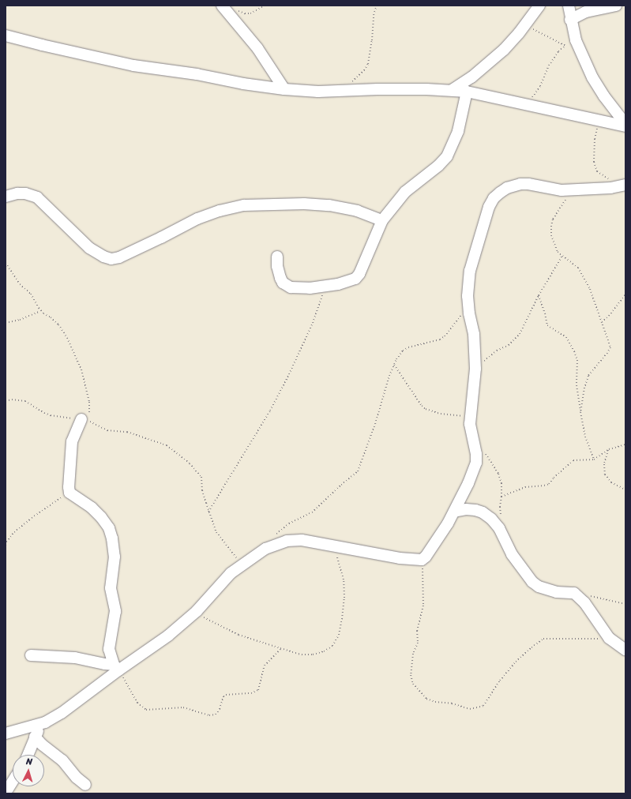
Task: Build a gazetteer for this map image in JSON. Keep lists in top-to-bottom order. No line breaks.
{"north":"top"}
